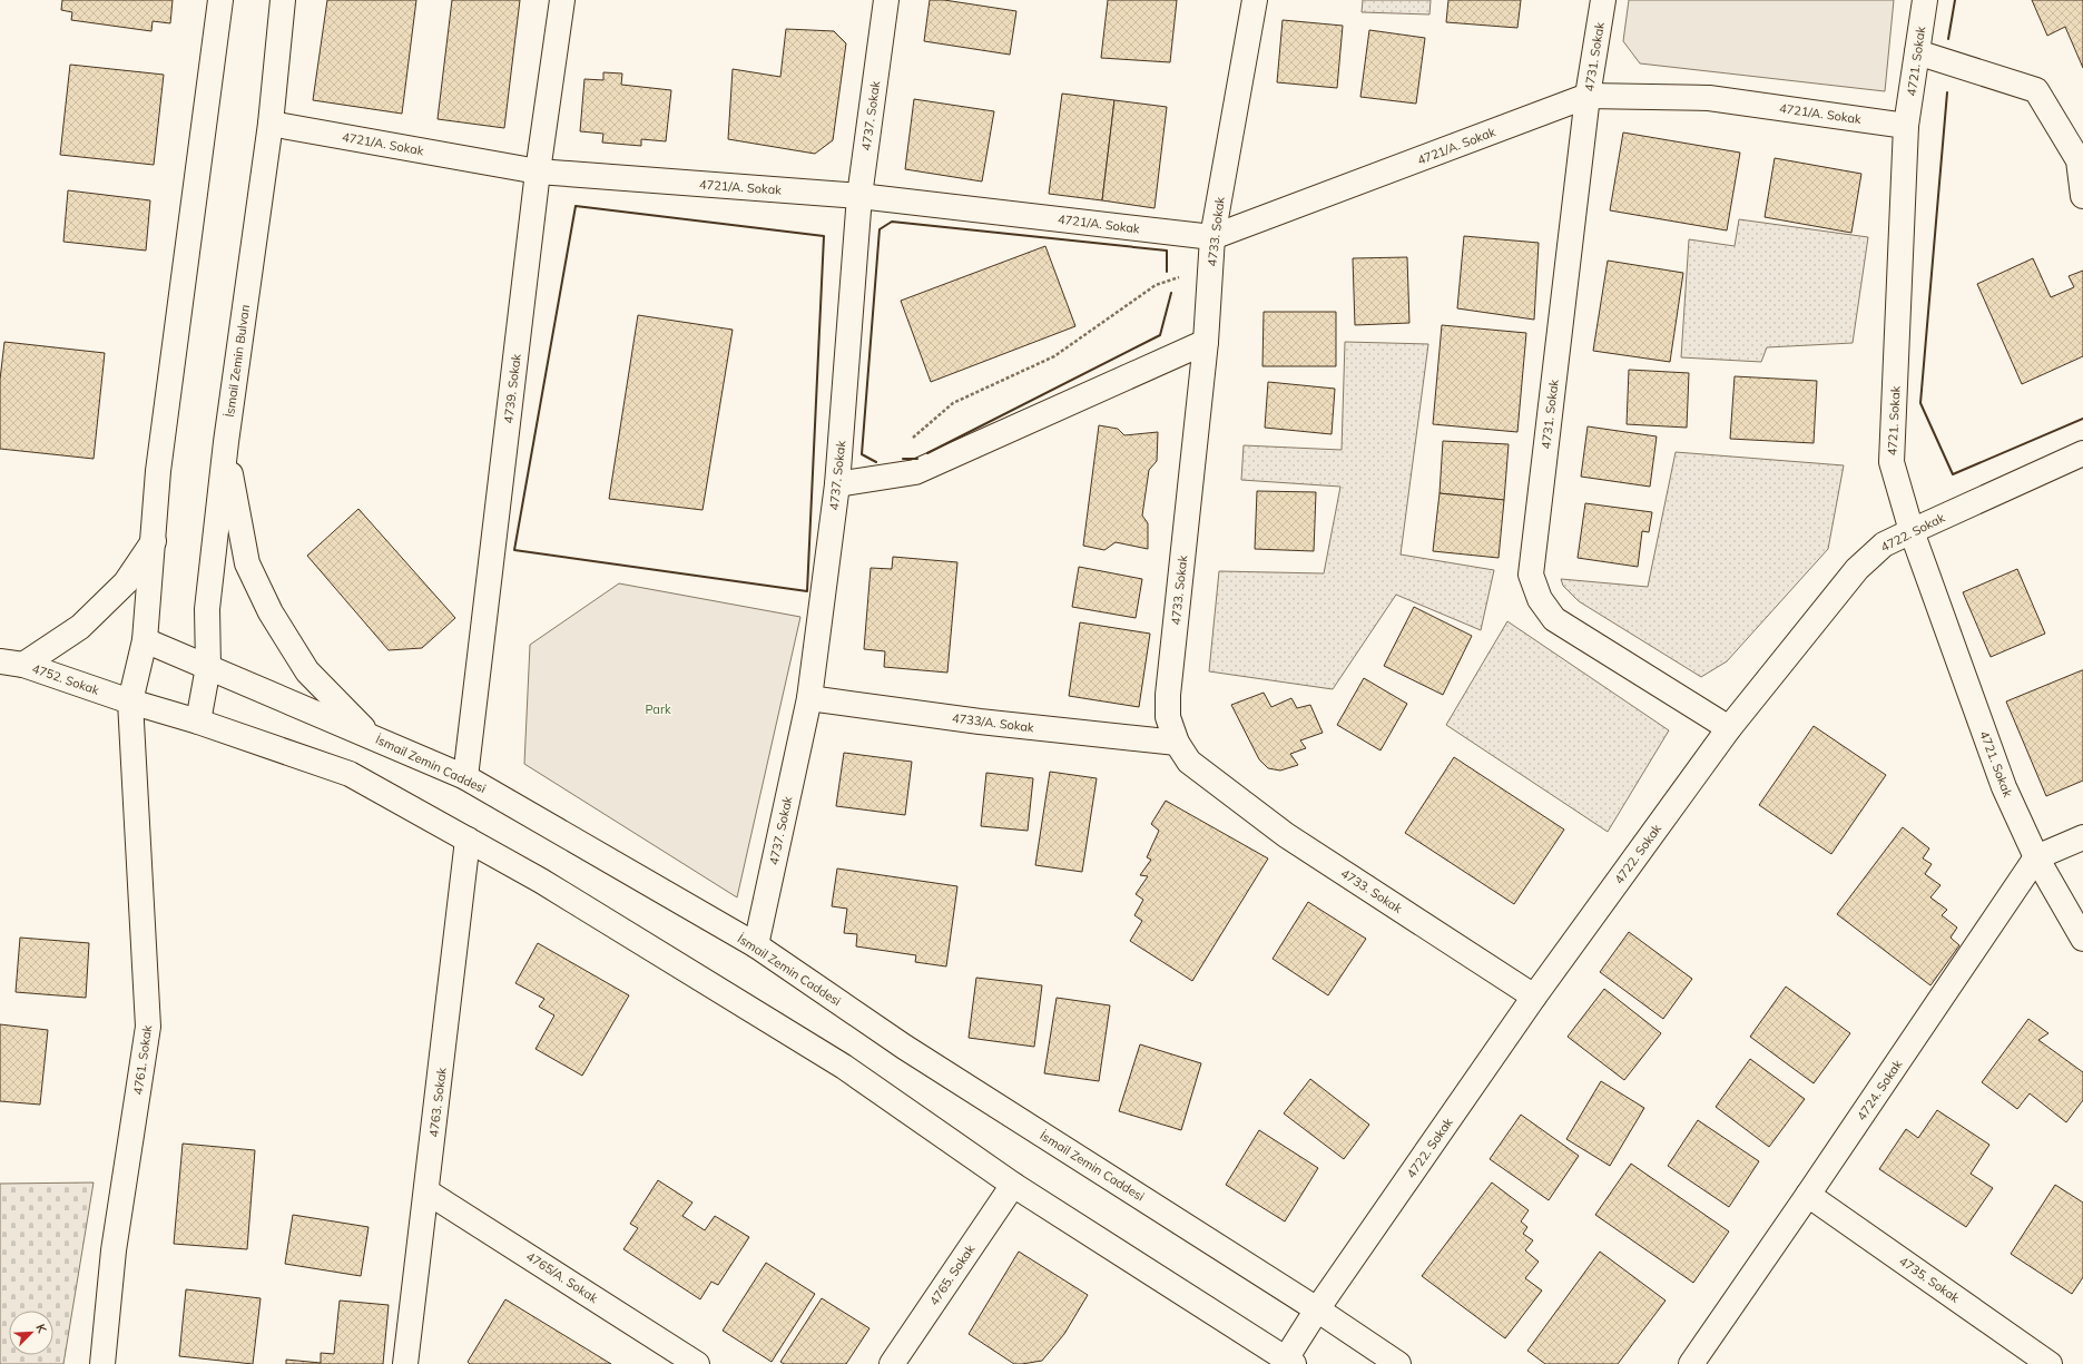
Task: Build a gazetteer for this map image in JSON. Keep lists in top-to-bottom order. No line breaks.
{"streets":{"street":["4731. Sokak","4721. Sokak","4721/A. Sokak","4737. Sokak","4733. Sokak","İsmail Zemin Bulvarı","4739. Sokak","4722. Sokak","4752. Sokak","4733/A. Sokak","İsmail Zemin Caddesi","4761. Sokak","4724. Sokak","4763. Sokak","4765. Sokak","4765/A. Sokak","4735. Sokak"]},"crossings":[["4731. Sokak","4721/A. Sokak"],["4731. Sokak","4722. Sokak"],["4721. Sokak","4721/A. Sokak"],["4721. Sokak","4722. Sokak"],["4721. Sokak","4724. Sokak"],["4721/A. Sokak","4737. Sokak"],["4721/A. Sokak","4733. Sokak"],["4721/A. Sokak","İsmail Zemin Bulvarı"],["4721/A. Sokak","4739. Sokak"],["4737. Sokak","4733/A. Sokak"],["4737. Sokak","İsmail Zemin Caddesi"],["4733. Sokak","4722. Sokak"],["4733. Sokak","4733/A. Sokak"],["İsmail Zemin Bulvarı","İsmail Zemin Caddesi"],["4739. Sokak","İsmail Zemin Caddesi"],["4722. Sokak","İsmail Zemin Caddesi"],["4752. Sokak","4761. Sokak"],["İsmail Zemin Caddesi","4761. Sokak"],["4724. Sokak","4735. Sokak"],["4763. Sokak","4765/A. Sokak"]],"parks":["Park"],"north":"top right"}
